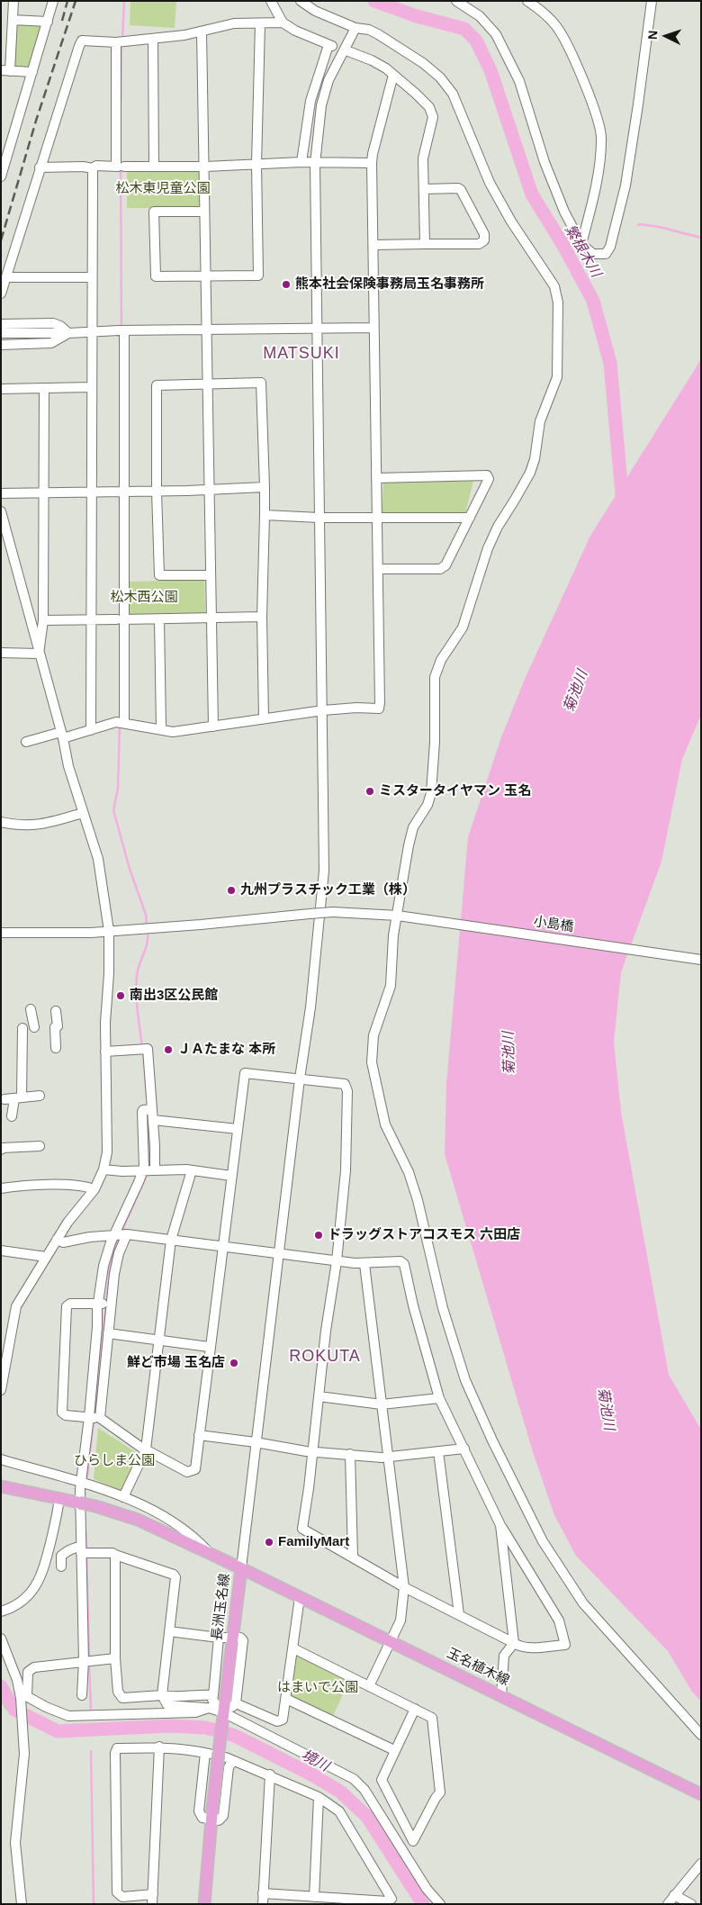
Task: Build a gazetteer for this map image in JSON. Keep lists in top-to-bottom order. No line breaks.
{"streets":{"main road":["長洲玉名線","玉名植木線"],"street":["小島橋"]},"crossings":[["長洲玉名線","玉名植木線"]],"districts":["MATSUKI","ROKUTA"],"water":["繁根木川","菊池川","境川"],"parks":["松木東児童公園","松木西公園","ひらしま公園","はまいで公園"],"places":["熊本社会保険事務局玉名事務所","ミスタータイヤマン 玉名","九州プラスチック工業（株）","南出3区公民館","ＪＡたまな 本所","ドラッグストアコスモス 六田店","鮮ど市場 玉名店","FamilyMart"],"north":"left"}
